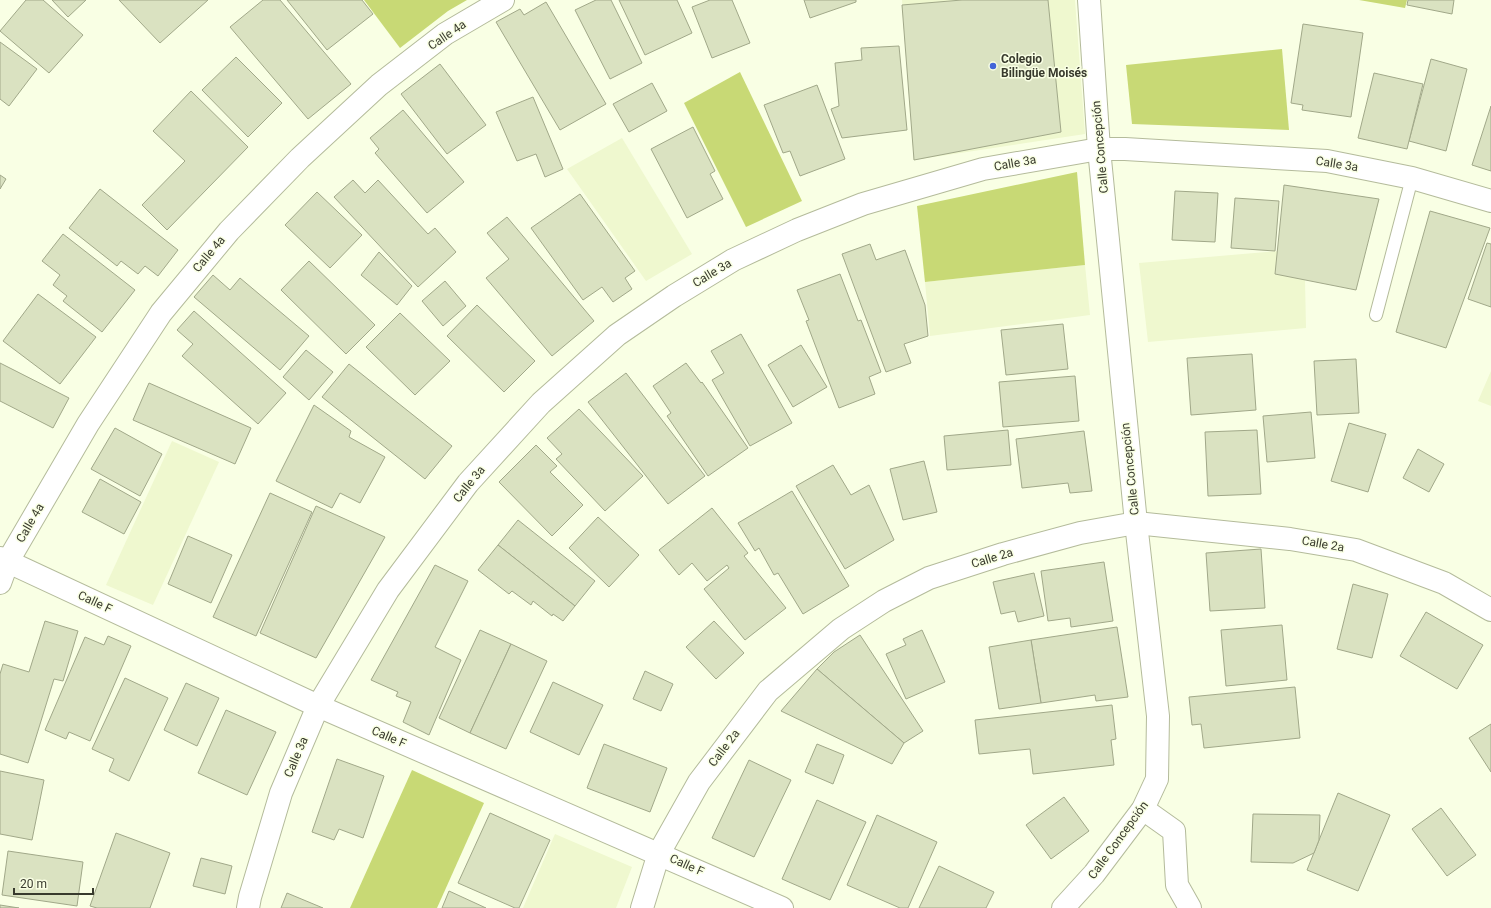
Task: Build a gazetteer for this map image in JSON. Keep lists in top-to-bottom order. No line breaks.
{"streets":{"street":["Calle 4a","Calle Concepción","Calle 3a","Calle 2a","Calle F"]},"crossings":[["Calle 4a","Calle F"],["Calle Concepción","Calle 3a"],["Calle Concepción","Calle 2a"],["Calle 3a","Calle F"],["Calle 2a","Calle F"]],"places":["Colegio Bilingüe Moisés"],"scale_bar":"20 m"}
